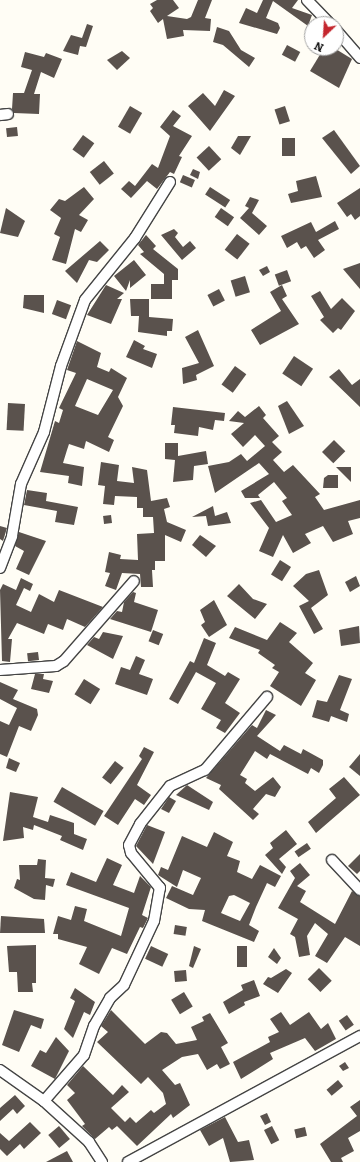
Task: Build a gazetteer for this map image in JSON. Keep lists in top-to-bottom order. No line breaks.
{"north":"bottom left"}
